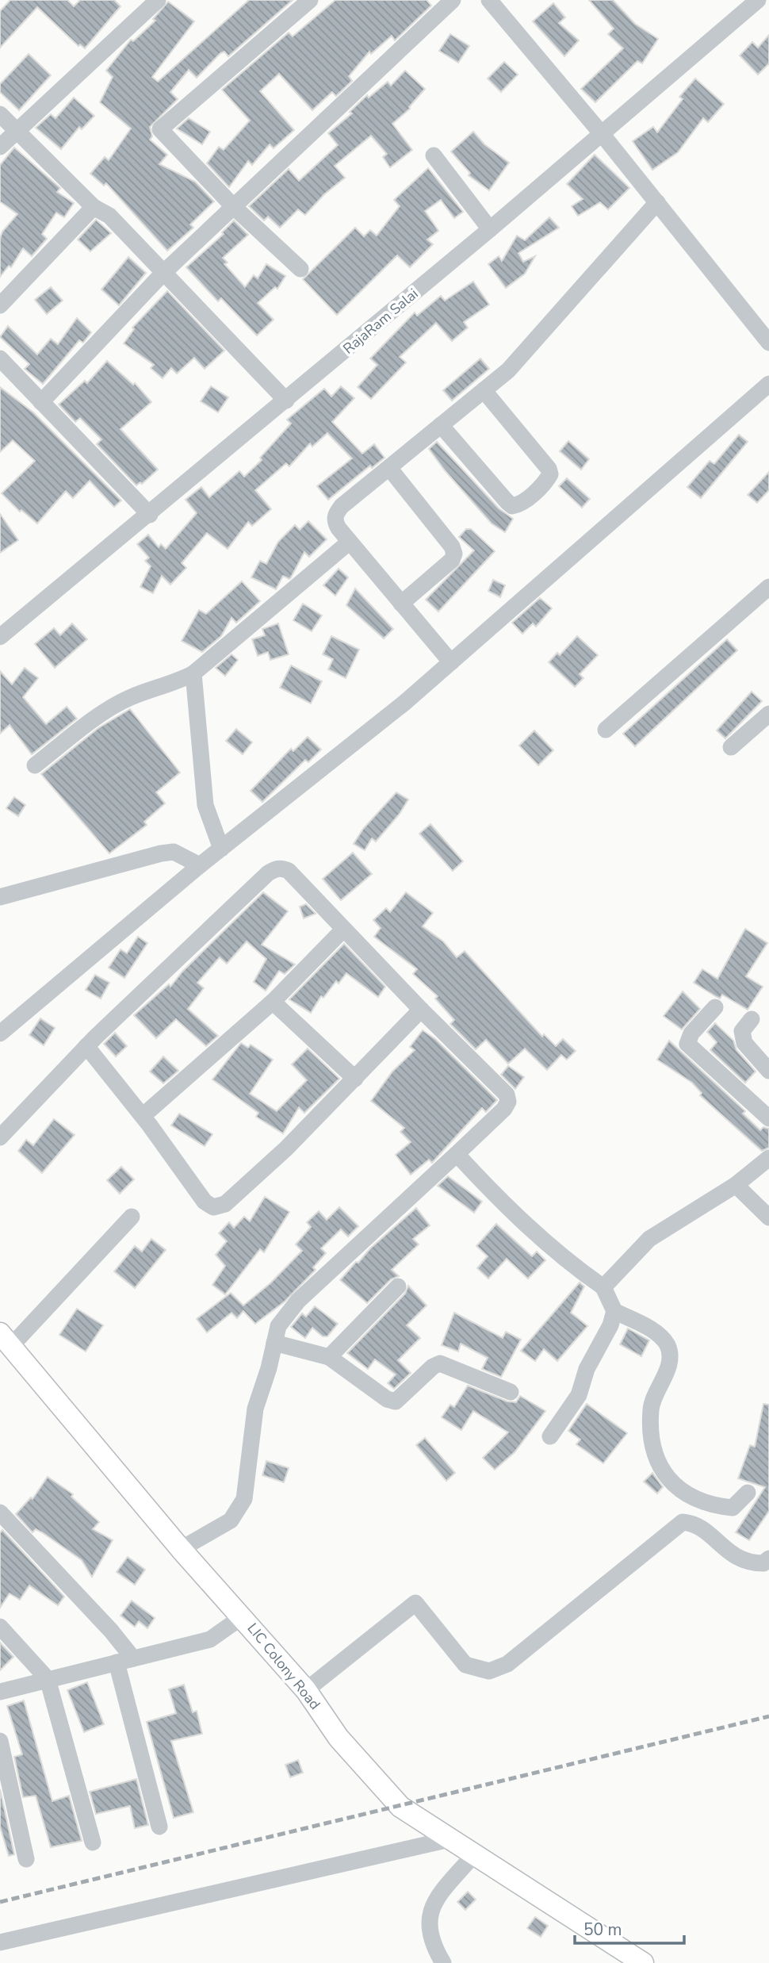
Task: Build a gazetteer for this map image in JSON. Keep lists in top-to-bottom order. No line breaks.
{"streets":{"main road":["LIC Colony Road"],"street":["RajaRam Salai"]},"scale_bar":"50 m"}
